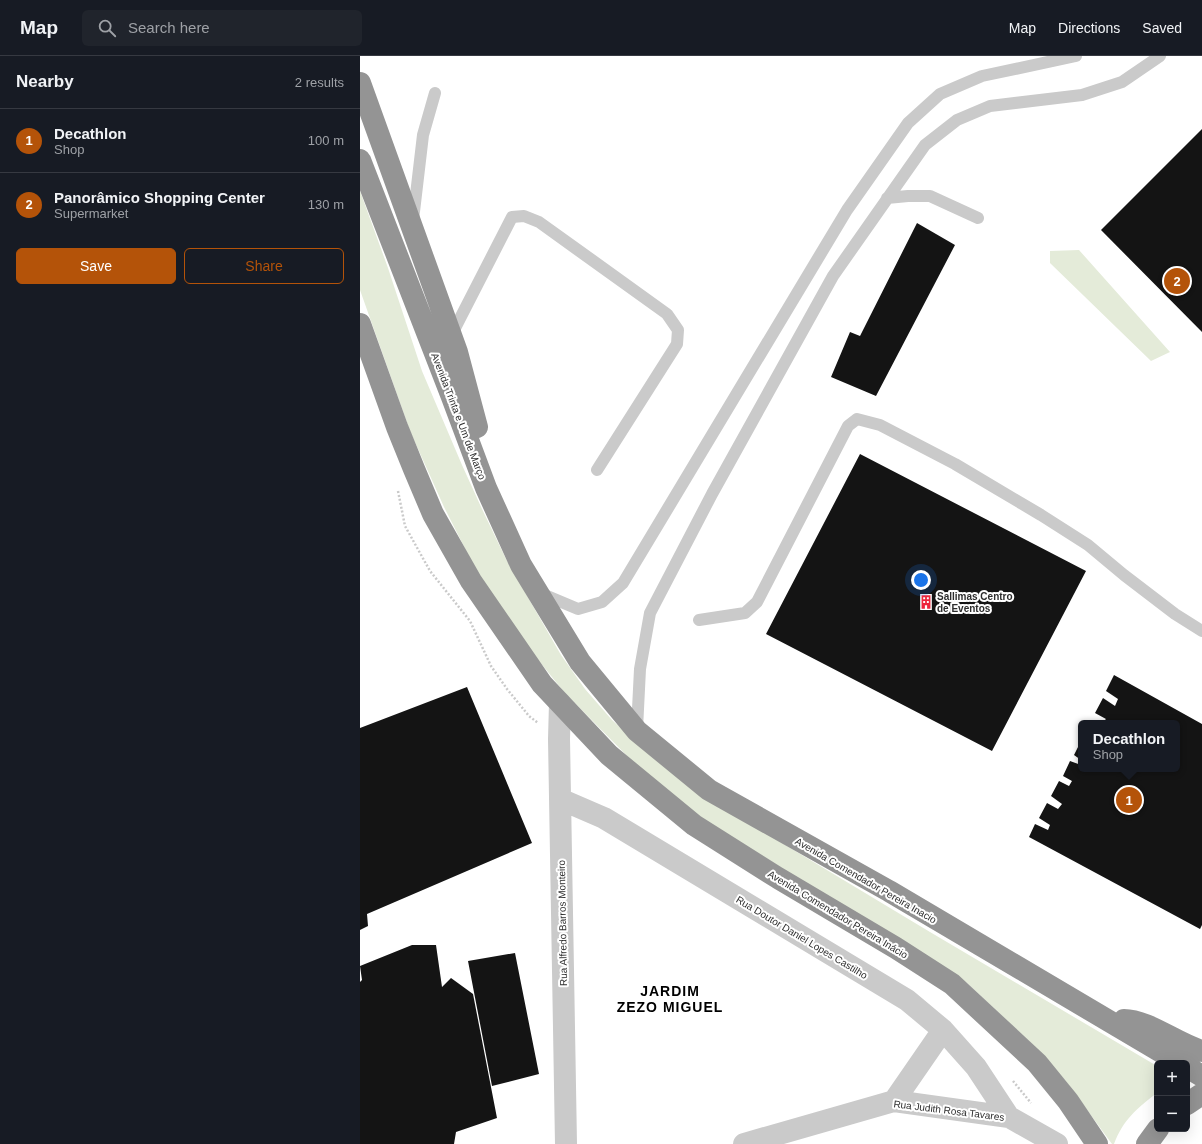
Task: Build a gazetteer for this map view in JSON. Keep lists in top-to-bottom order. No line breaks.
{"streets":{"highway":["Avenida Trinta e Um de Março","Avenida Comendador Pereira Inacio","Avenida Comendador Pereira Inácio"],"street":["Rua Alfredo Barros Monteiro","Rua Doutor Daniel Lopes Castilho","Rua Judith Rosa Tavares"]},"crossings":[["Avenida Trinta e Um de Março","Avenida Comendador Pereira Inacio"],["Avenida Comendador Pereira Inácio","Rua Alfredo Barros Monteiro"],["Rua Alfredo Barros Monteiro","Rua Doutor Daniel Lopes Castilho"],["Rua Doutor Daniel Lopes Castilho","Rua Judith Rosa Tavares"]],"districts":["JARDIM ZEZO MIGUEL"],"places":{"building":["Sallimas Centro de Eventos"]},"page":{"header":"Map","search":"Search here","nav":["Map","Directions","Saved"],"heading":["Nearby","2 results"],"list":[{"mark":"1","name":"Decathlon","note":"Shop","value":"100 m"},{"mark":"2","name":"Panorâmico Shopping Center","note":"Supermarket","value":"130 m"}],"buttons":["Save","Share"],"pins":["2","1"],"popup":["Decathlon","Shop"],"map_buttons":["+","−"]}}
